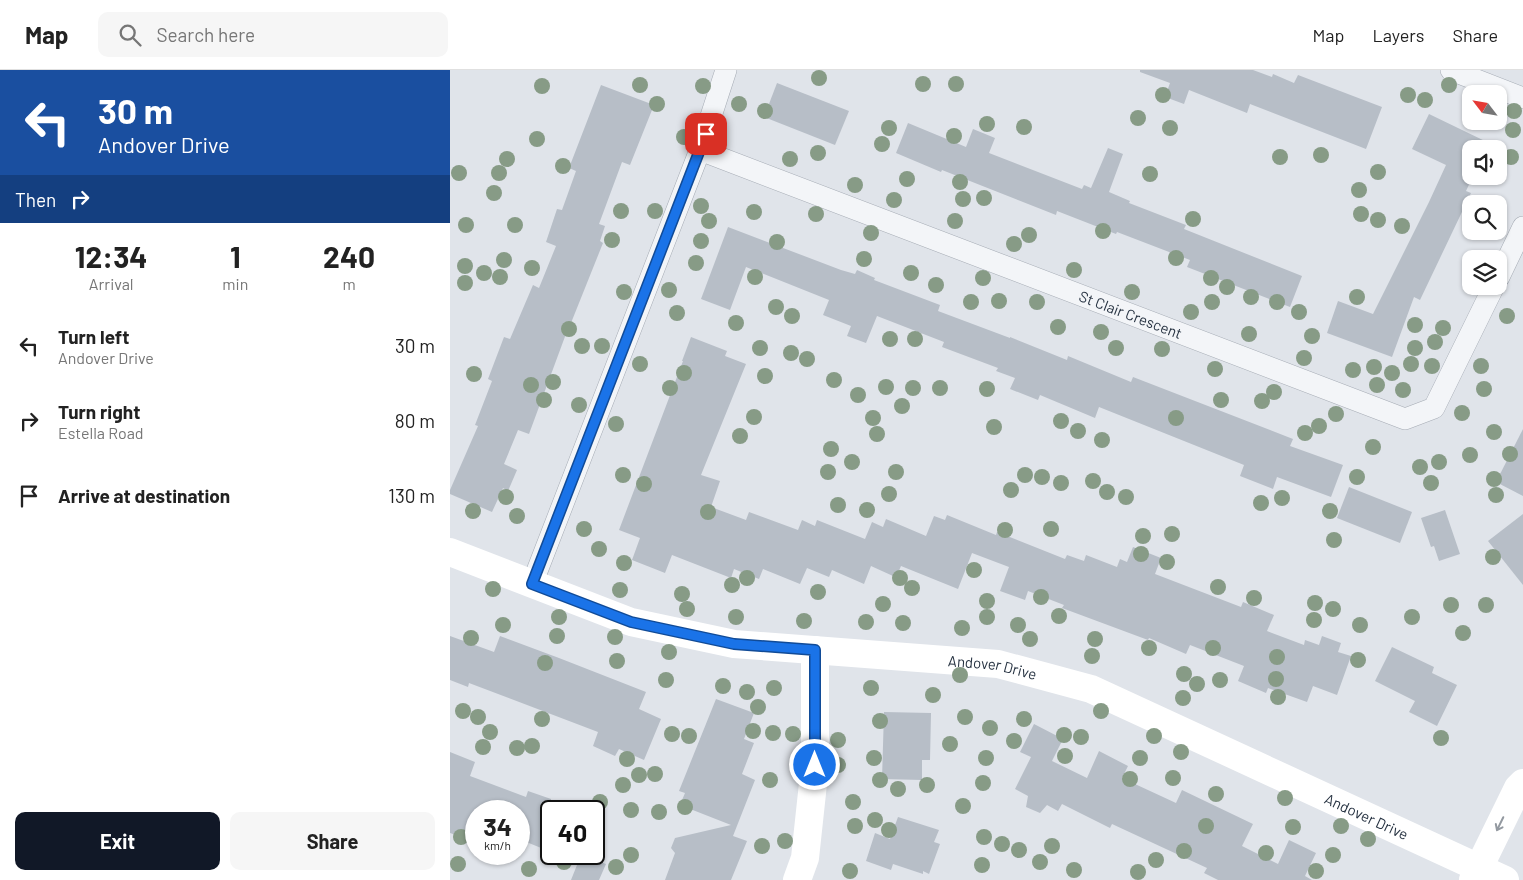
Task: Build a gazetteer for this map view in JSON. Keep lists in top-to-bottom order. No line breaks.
{"streets":{"street":["St Clair Crescent","Andover Drive"]},"north":"top left","page":{"header":"Map","search":"Search here","nav":["Map","Layers","Share"],"turn":["30 m","Andover Drive"],"then":"Then","eta":["12:34","Arrival","1","min","240","m"],"list":[{"name":"Turn left","note":"Andover Drive","value":"30 m"},{"name":"Turn right","note":"Estella Road","value":"80 m"},{"name":"Arrive at destination","value":"130 m"}],"speed":"34 km/h","limit":"40","buttons":["Exit","Share"]}}
